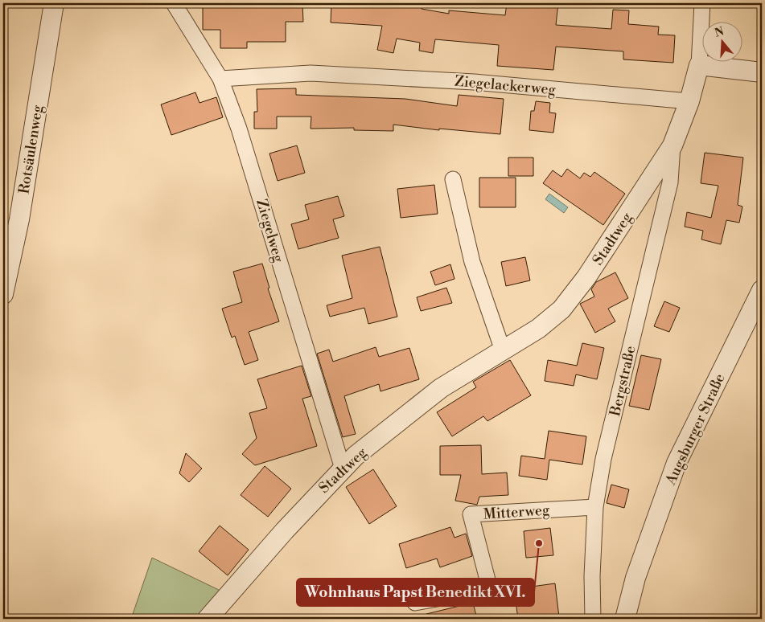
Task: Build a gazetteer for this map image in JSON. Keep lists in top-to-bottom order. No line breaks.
{"streets":{"street":["Ziegelackerweg","Rotsäulenweg","Ziegelweg","Stadtweg","Bergstraße","Augsburger Straße","Mitterweg"]},"crossings":[["Ziegelackerweg","Ziegelweg"],["Ziegelackerweg","Stadtweg"],["Ziegelweg","Stadtweg"],["Stadtweg","Bergstraße"],["Bergstraße","Mitterweg"]],"places":["Wohnhaus Papst Benedikt XVI."],"north":"top"}
